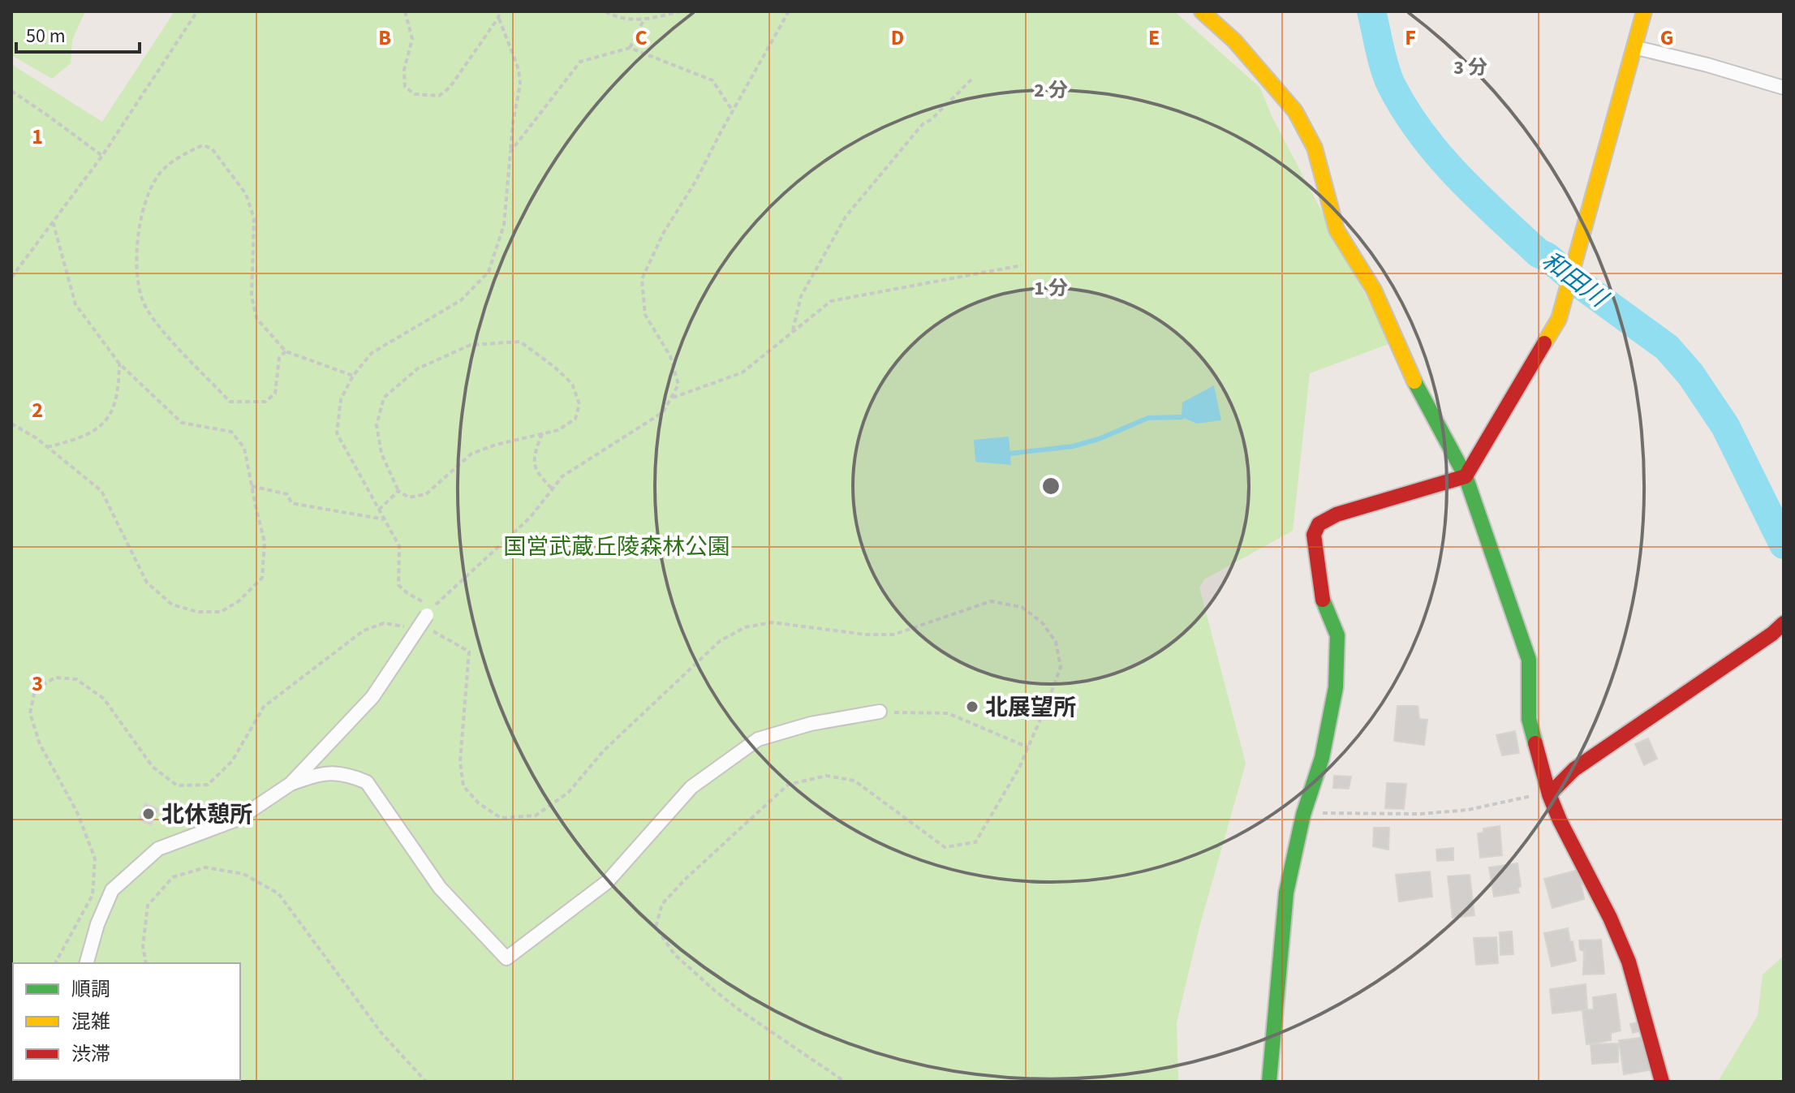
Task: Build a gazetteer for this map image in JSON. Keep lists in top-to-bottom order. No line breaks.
{"water":["和田川"],"parks":["国営武蔵丘陵森林公園"],"places":["北展望所","北休憩所"],"legend":["順調","混雑","渋滞"],"scale_bar":"50 m","grid":{"columns":["B","C","D","E","F","G"],"rows":["1","2","3"]},"rings":["3 分","2 分","1 分"]}
